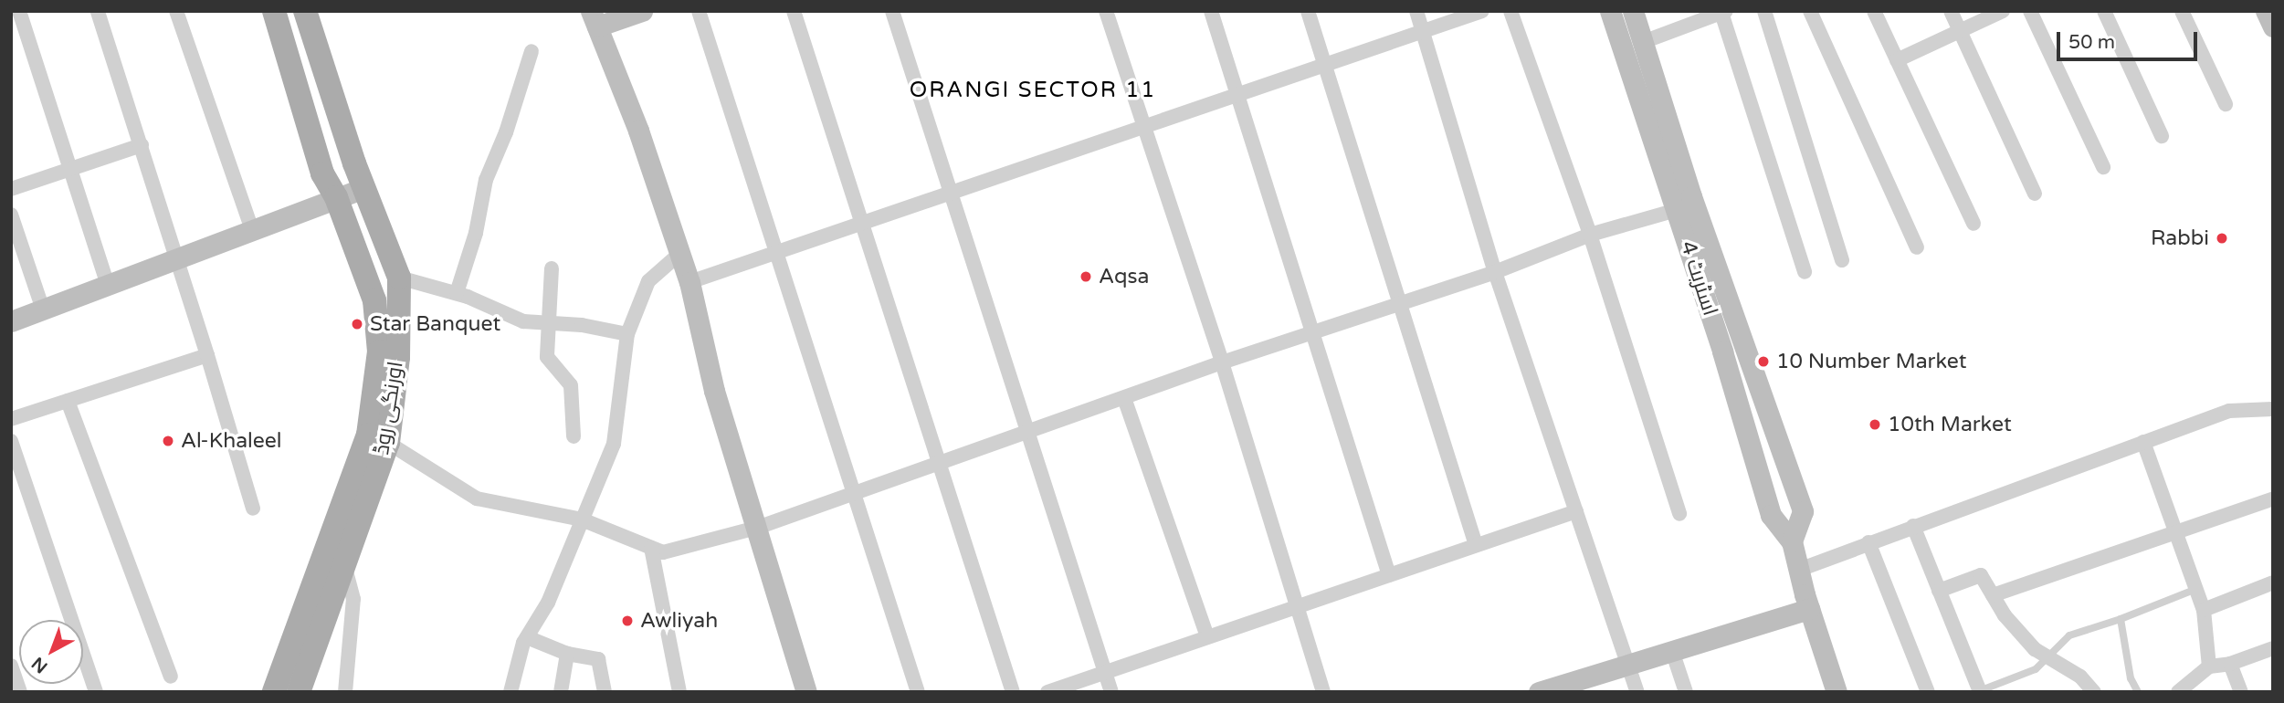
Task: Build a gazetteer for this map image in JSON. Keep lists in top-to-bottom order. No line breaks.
{"streets":{"main road":["اسٹریٹ 4","اورنگی روڈ"]},"districts":["ORANGI SECTOR 11"],"places":["Rabbi","Aqsa","Star Banquet","10 Number Market","10th Market","Al-Khaleel","Awliyah"],"scale_bar":"50 m","north":"bottom left"}
